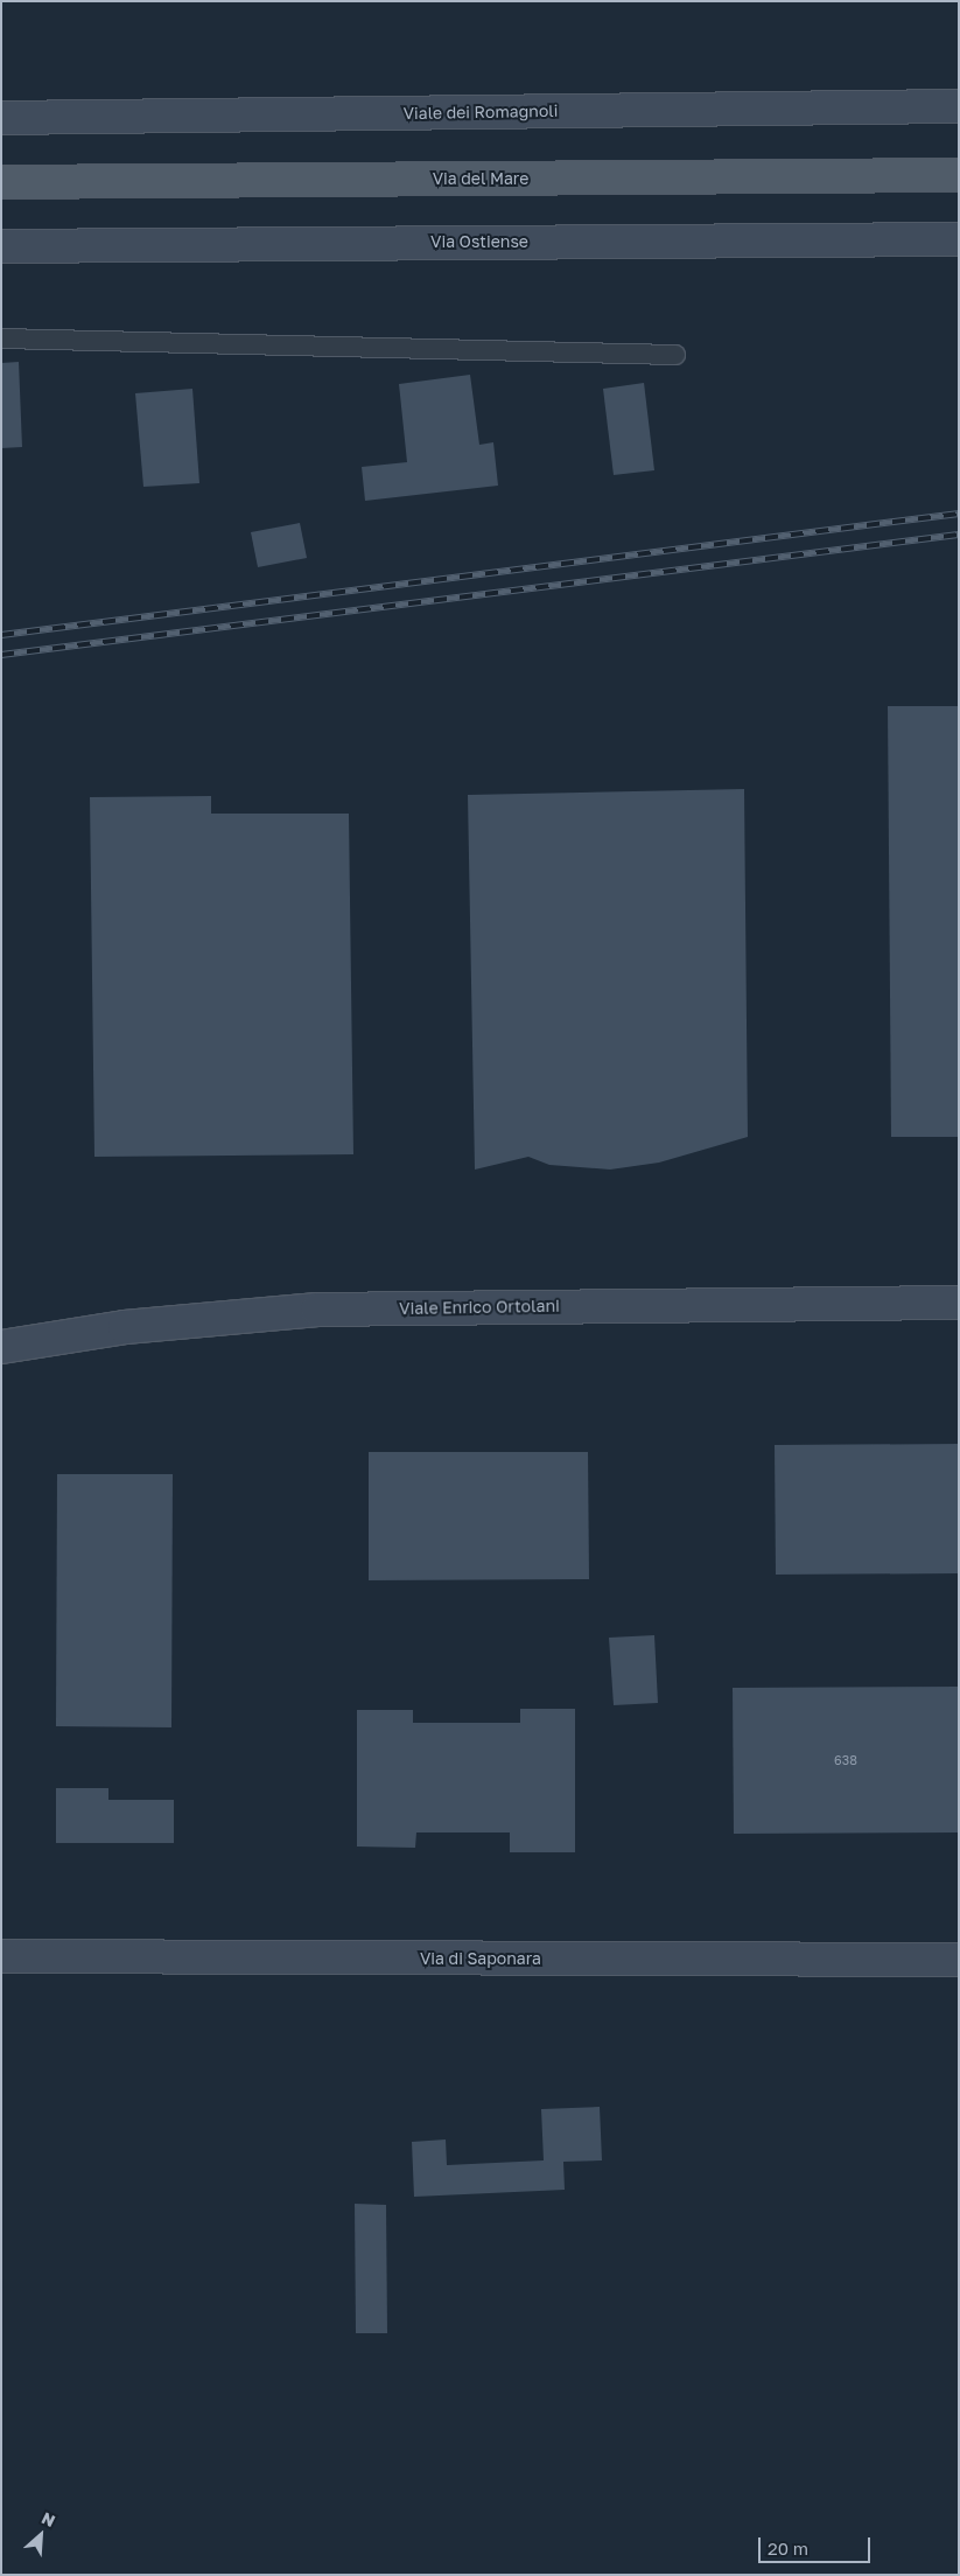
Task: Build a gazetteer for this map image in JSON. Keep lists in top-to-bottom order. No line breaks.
{"streets":{"main road":["Viale dei Romagnoli","Via del Mare","Via Ostiense","Viale Enrico Ortolani","Via di Saponara"]},"house_numbers":["638"],"scale_bar":"20 m","north":"top right"}
